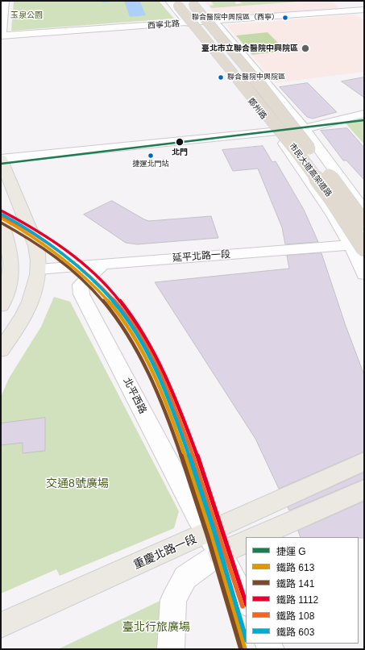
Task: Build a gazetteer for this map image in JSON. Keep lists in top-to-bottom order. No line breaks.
{"streets":{"highway":["市民大道高架道路"],"main road":["重慶北路一段"],"street":["西寧北路","鄭州路","延平北路一段","北平西路"]},"crossings":[["西寧北路","鄭州路"],["鄭州路","市民大道高架道路"],["鄭州路","延平北路一段"],["延平北路一段","北平西路"],["北平西路","重慶北路一段"]],"parks":["玉泉公園","交通8號廣場","臺北行旅廣場"],"places":["聯合醫院中興院區（西寧）","臺北市立聯合醫院中興院區","聯合醫院中興院區","北門","捷運北門站"],"lines":["metro line G","rail line 1112","rail line 603","rail line 108","rail line 613","rail line 141"],"legend":["捷運 G","鐵路 613","鐵路 141","鐵路 1112","鐵路 108","鐵路 603"]}
